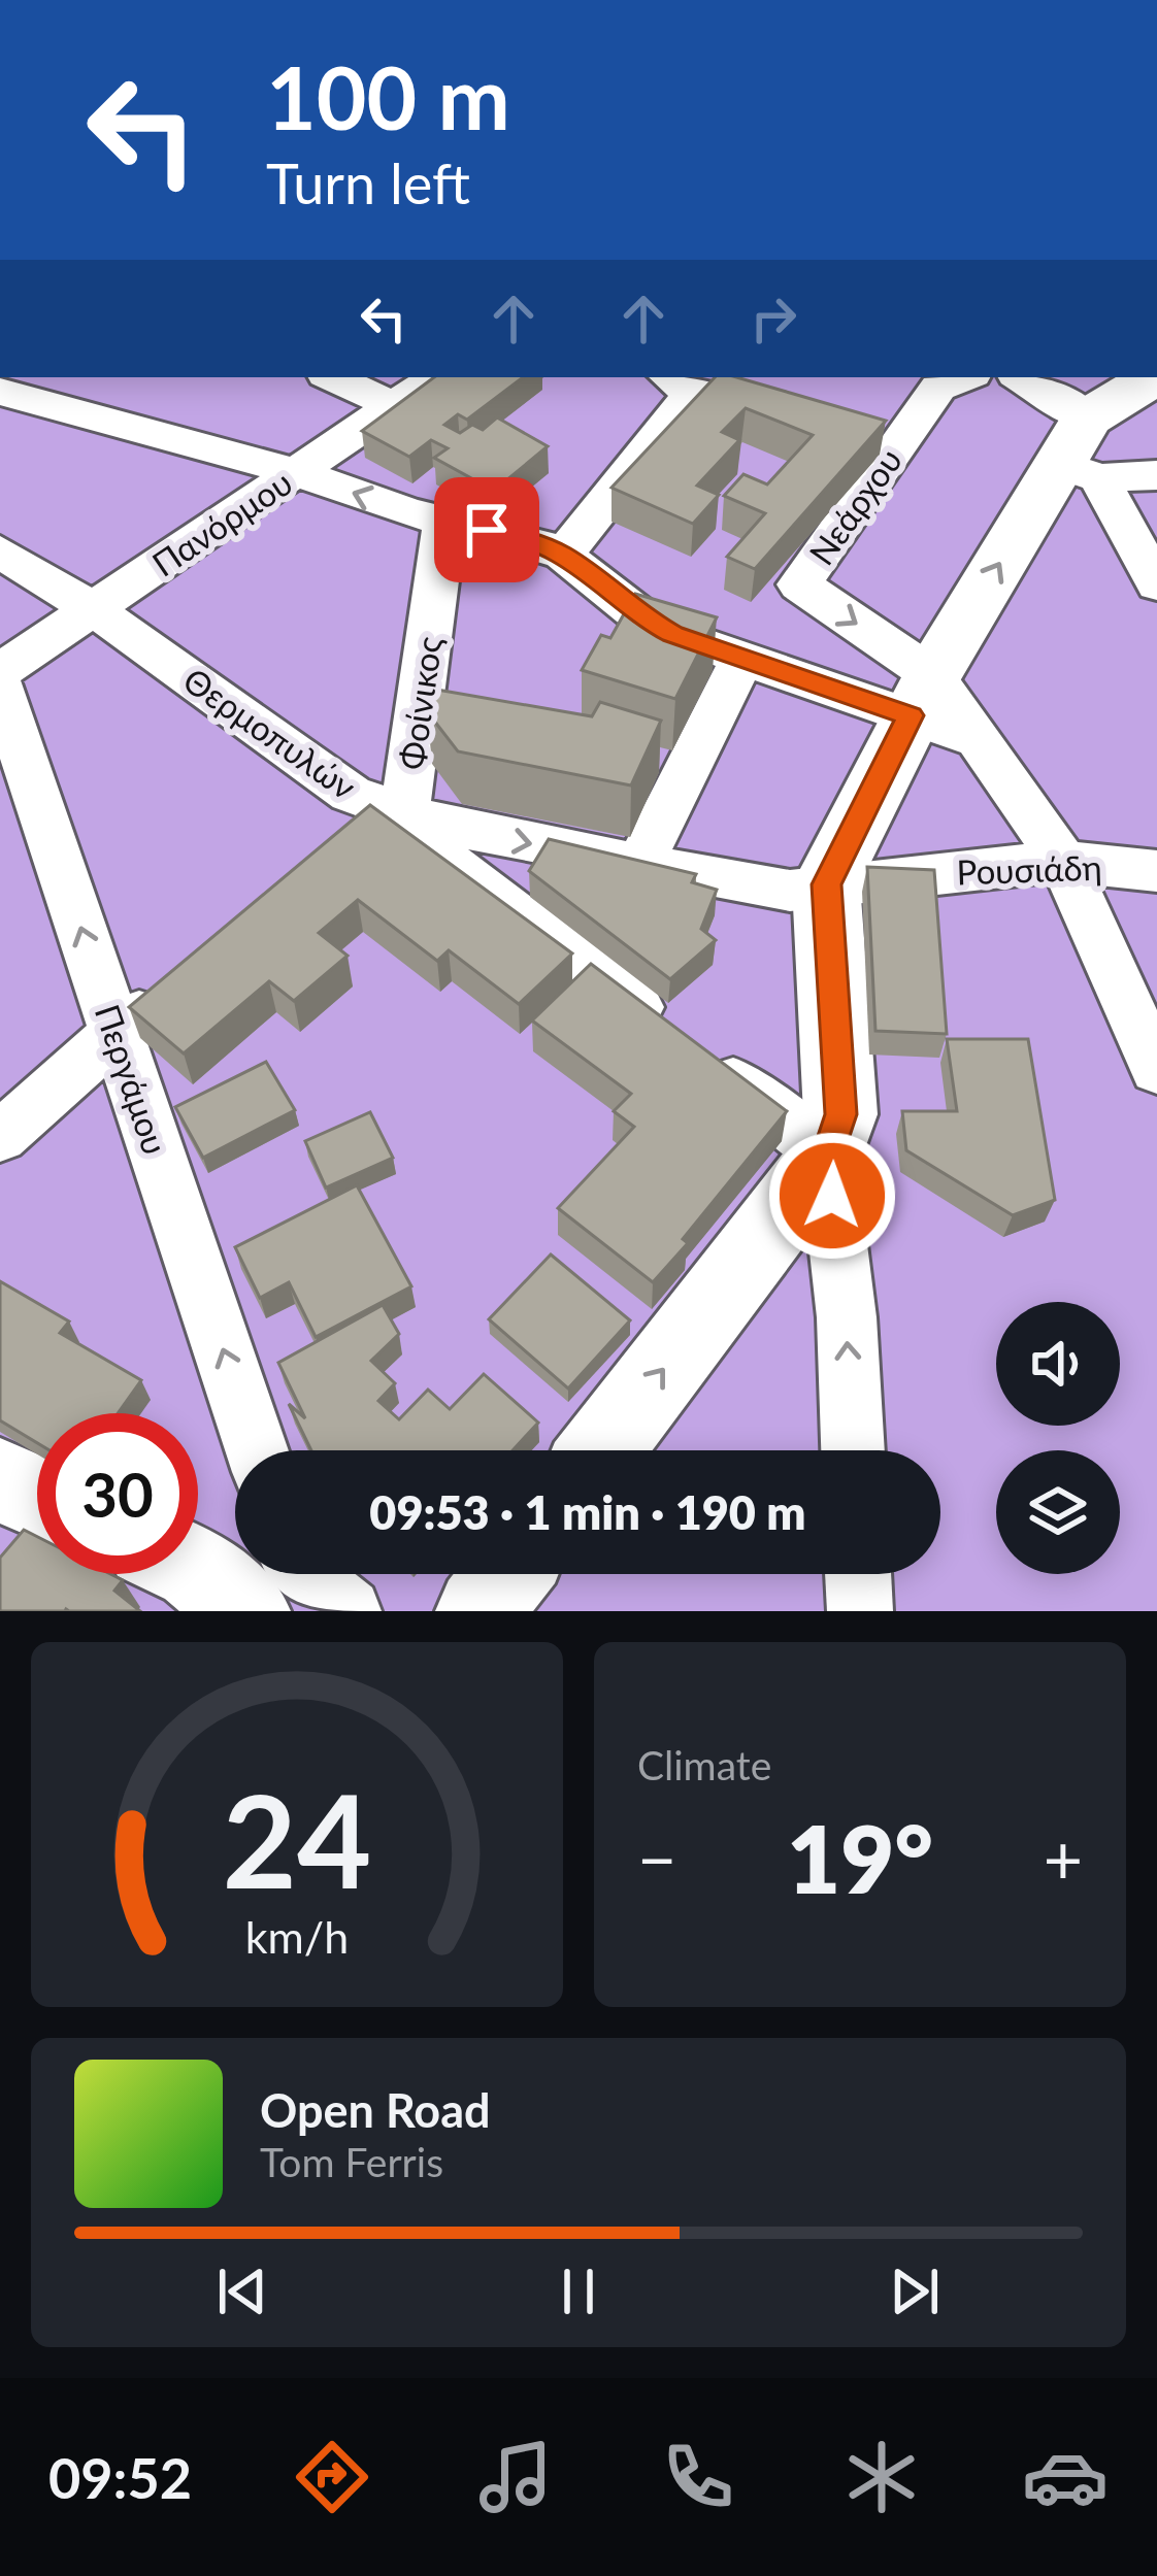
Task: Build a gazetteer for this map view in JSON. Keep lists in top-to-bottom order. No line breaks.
{"streets":{"street":["Νεάρχου","Πανόρμου","Φοίνικος","Θερμοπυλών","Ρουσιάδη","Περγάμου"]},"crossings":[["Πανόρμου","Θερμοπυλών"],["Φοίνικος","Θερμοπυλών"]],"one_way":["Περγάμου"],"page":{"turn":["100 m","Turn left"],"limit":"30","trip":"09:53 · 1 min · 190 m","tile":"Climate","heat":["−","19°","+"],"song":["Open Road","Tom Ferris"],"tabs":"09:52","gauge":["24","km/h"]}}
